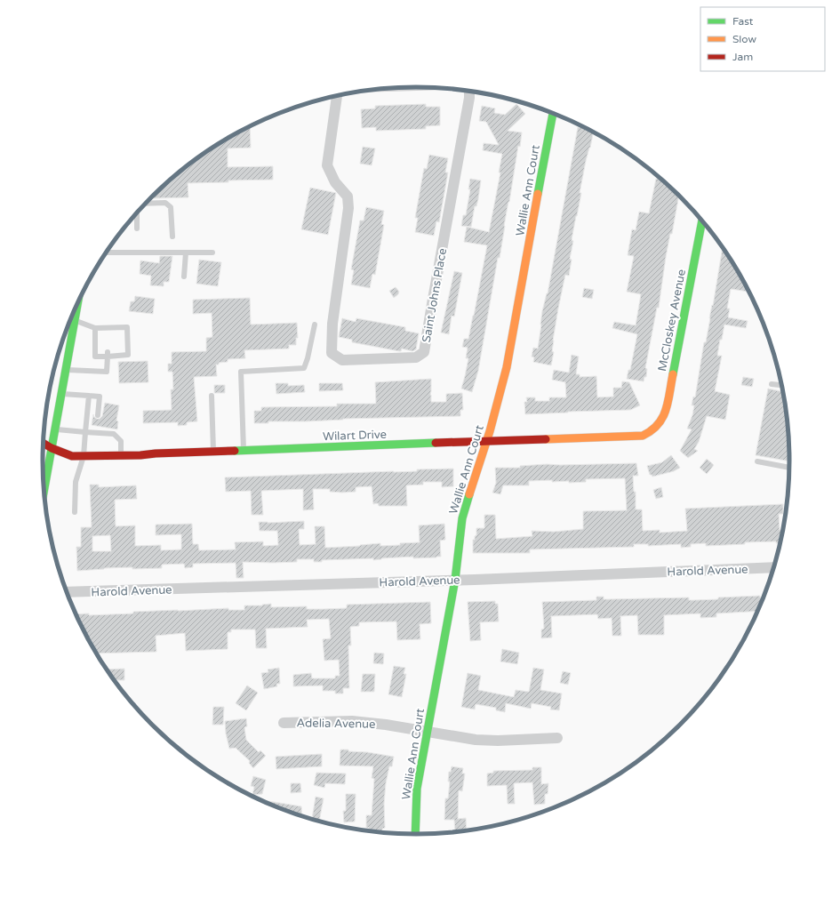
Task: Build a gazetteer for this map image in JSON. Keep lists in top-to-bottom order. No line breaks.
{"streets":{"street":["Wallie Ann Court","Saint Johns Place","McCloskey Avenue","Wilart Drive","Harold Avenue","Adelia Avenue"]},"crossings":[["Wallie Ann Court","Wilart Drive"],["Wallie Ann Court","Harold Avenue"],["Wallie Ann Court","Adelia Avenue"],["McCloskey Avenue","Wilart Drive"]],"legend":["Fast","Slow","Jam"]}
